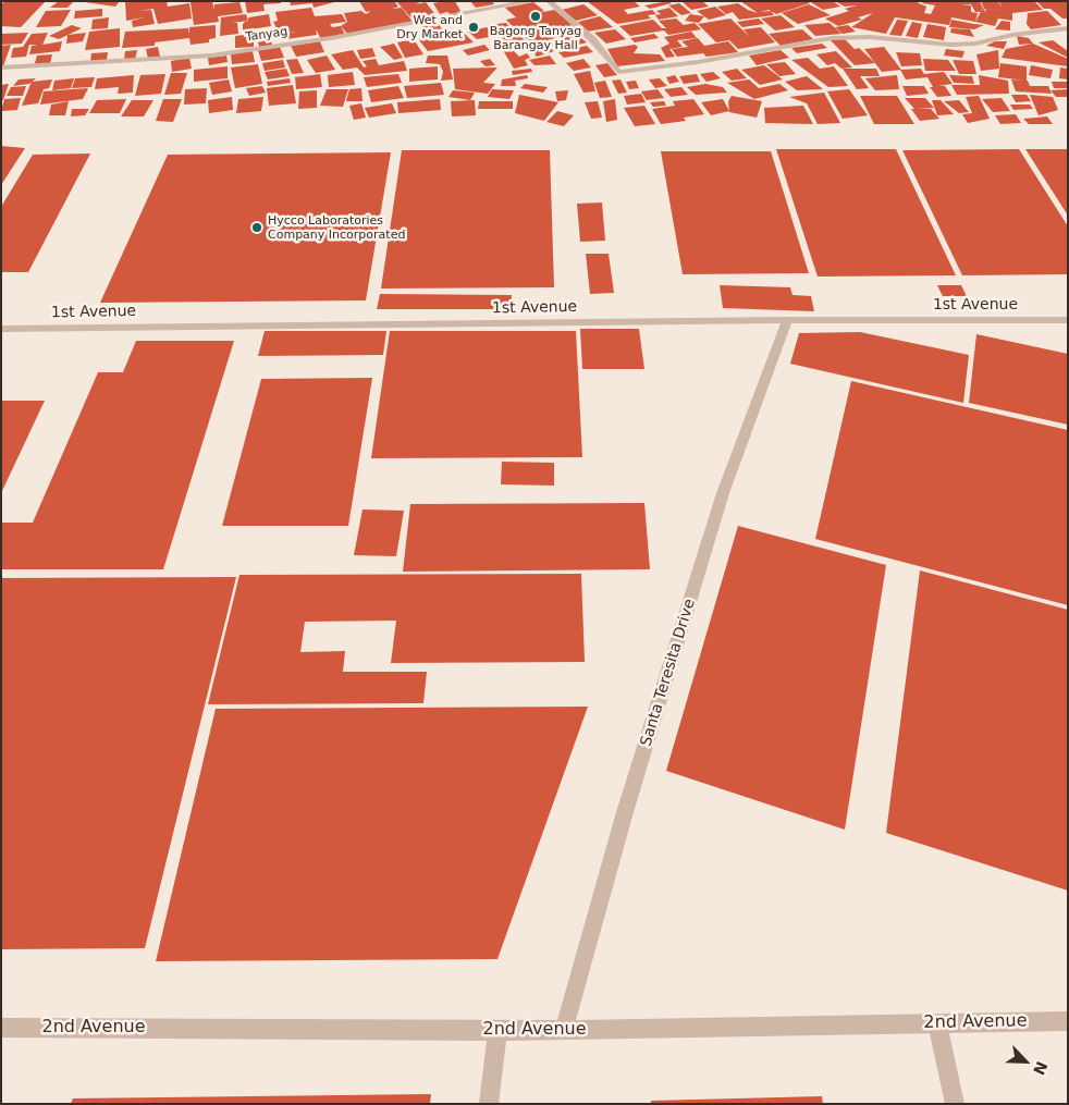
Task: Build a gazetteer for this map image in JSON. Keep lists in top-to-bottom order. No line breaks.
{"streets":{"street":["Tanyag","1st Avenue","Santa Teresita Drive","2nd Avenue"]},"crossings":[["1st Avenue","Santa Teresita Drive"],["Santa Teresita Drive","2nd Avenue"]],"places":["Bagong Tanyag Barangay Hall","Wet and Dry Market","Hycco Laboratories Company Incorporated"],"north":"bottom right"}
